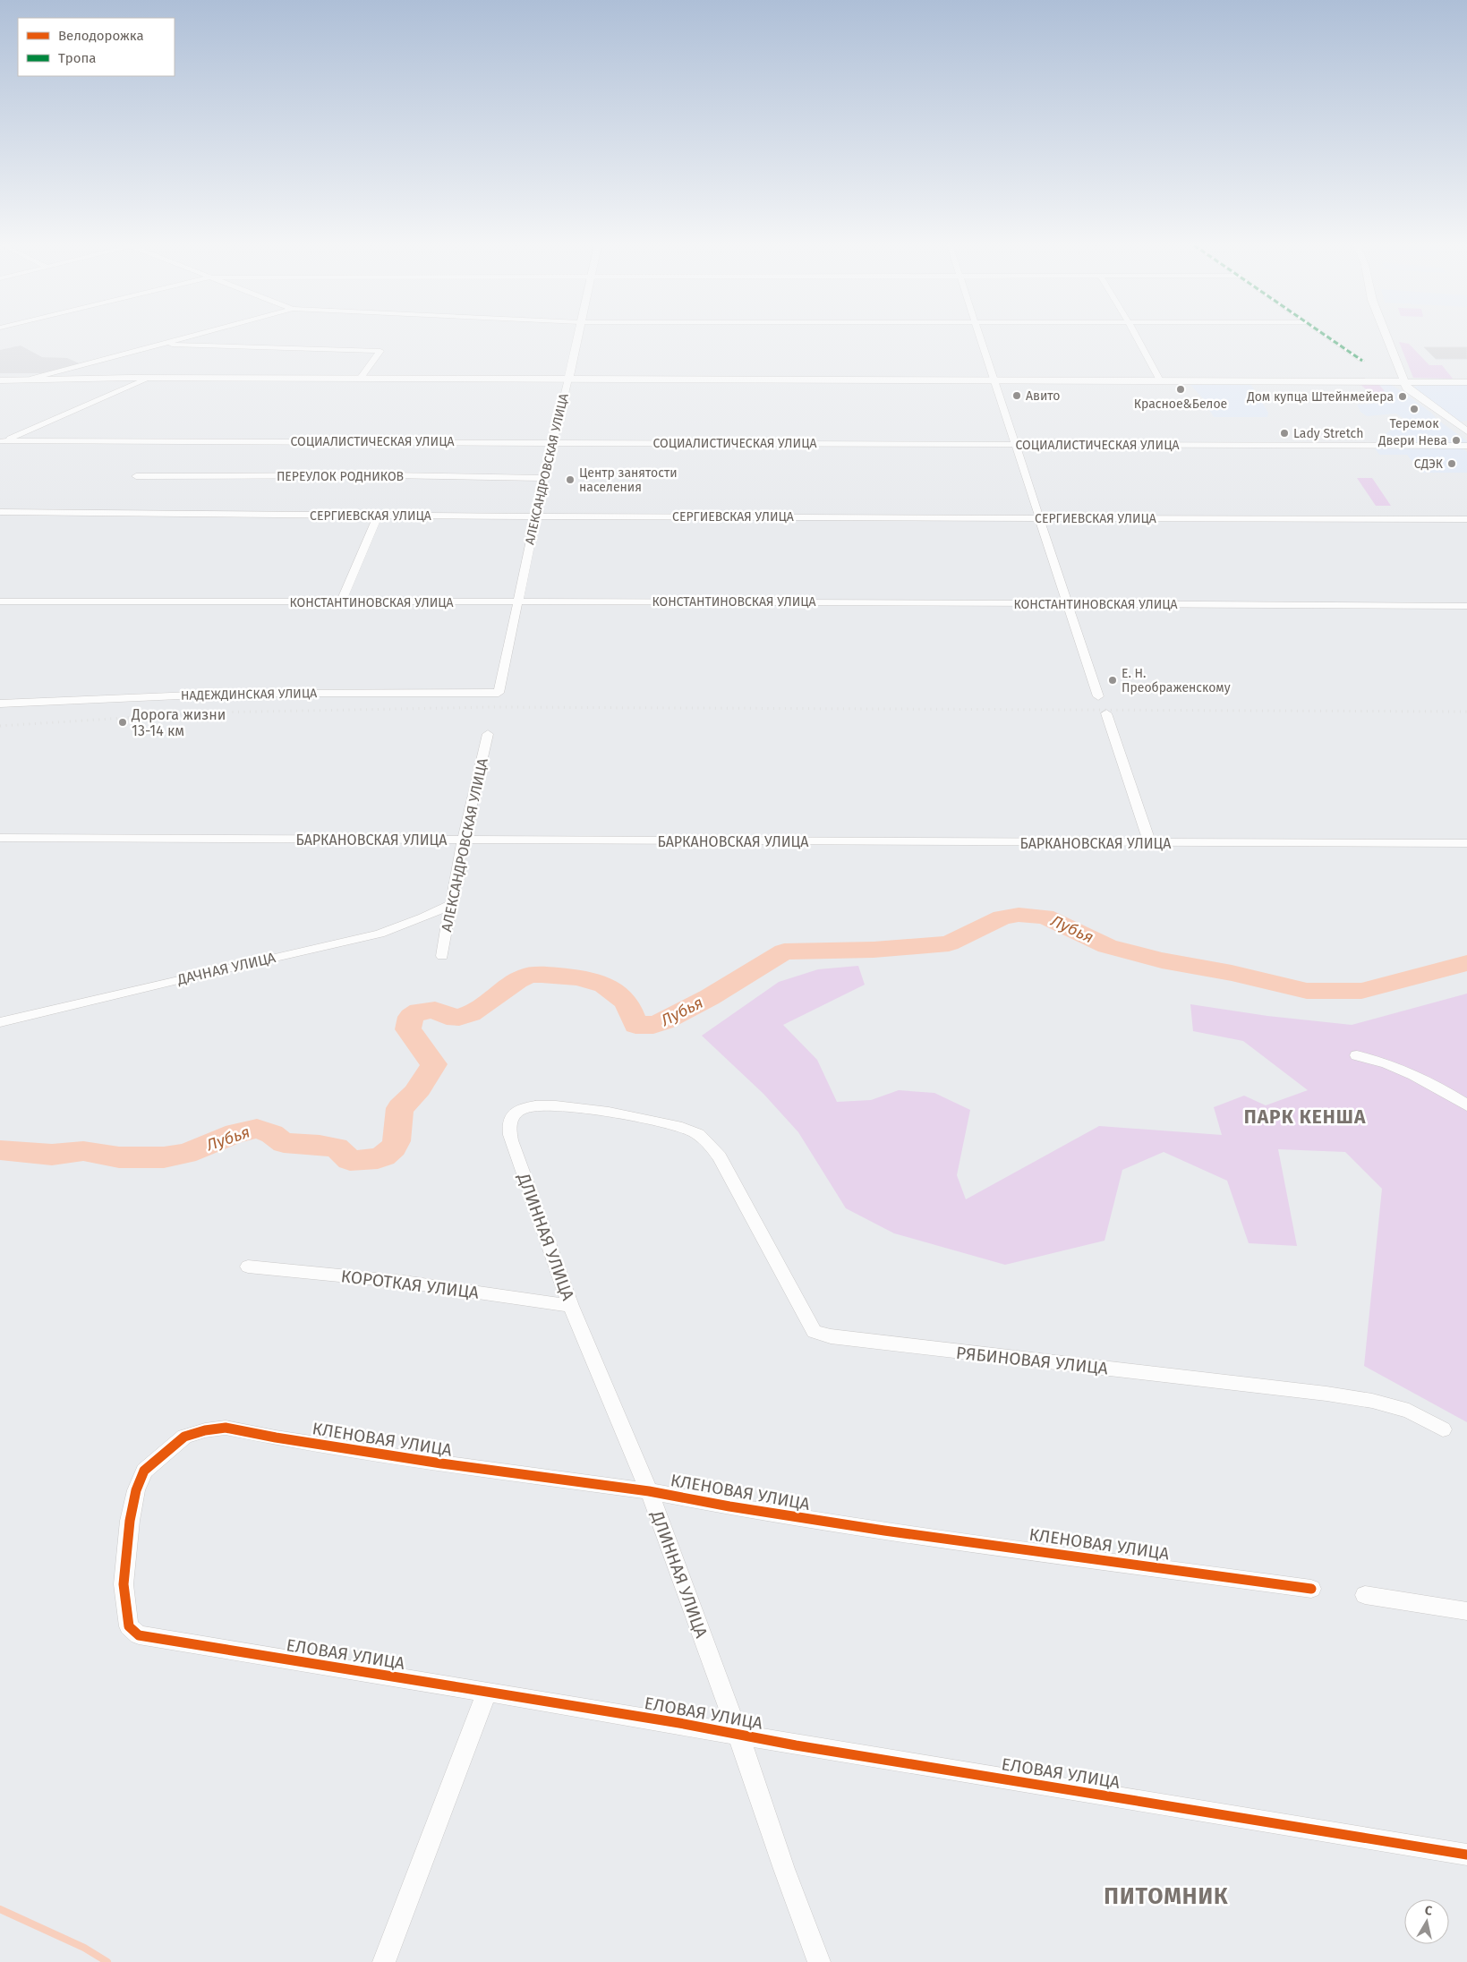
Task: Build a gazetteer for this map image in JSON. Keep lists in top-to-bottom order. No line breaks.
{"streets":{"street":["СОЦИАЛИСТИЧЕСКАЯ УЛИЦА","АЛЕКСАНДРОВСКАЯ УЛИЦА","ПЕРЕУЛОК РОДНИКОВ","СЕРГИЕВСКАЯ УЛИЦА","КОНСТАНТИНОВСКАЯ УЛИЦА","НАДЕЖДИНСКАЯ УЛИЦА","БАРКАНОВСКАЯ УЛИЦА","ДАЧНАЯ УЛИЦА","ДЛИННАЯ УЛИЦА","КОРОТКАЯ УЛИЦА","РЯБИНОВАЯ УЛИЦА","КЛЕНОВАЯ УЛИЦА","ЕЛОВАЯ УЛИЦА"]},"crossings":[["СОЦИАЛИСТИЧЕСКАЯ УЛИЦА","АЛЕКСАНДРОВСКАЯ УЛИЦА"],["АЛЕКСАНДРОВСКАЯ УЛИЦА","ПЕРЕУЛОК РОДНИКОВ"],["АЛЕКСАНДРОВСКАЯ УЛИЦА","СЕРГИЕВСКАЯ УЛИЦА"],["АЛЕКСАНДРОВСКАЯ УЛИЦА","КОНСТАНТИНОВСКАЯ УЛИЦА"],["АЛЕКСАНДРОВСКАЯ УЛИЦА","НАДЕЖДИНСКАЯ УЛИЦА"],["АЛЕКСАНДРОВСКАЯ УЛИЦА","БАРКАНОВСКАЯ УЛИЦА"],["АЛЕКСАНДРОВСКАЯ УЛИЦА","ДАЧНАЯ УЛИЦА"],["ДЛИННАЯ УЛИЦА","КОРОТКАЯ УЛИЦА"],["ДЛИННАЯ УЛИЦА","РЯБИНОВАЯ УЛИЦА"],["ДЛИННАЯ УЛИЦА","КЛЕНОВАЯ УЛИЦА"],["ДЛИННАЯ УЛИЦА","ЕЛОВАЯ УЛИЦА"],["КЛЕНОВАЯ УЛИЦА","ЕЛОВАЯ УЛИЦА"]],"districts":["ПАРК КЕНША","ПИТОМНИК"],"water":["Лубья"],"places":["Красное&Белое","Авито","Дом купца Штейнмейера","Теремок","Lady Stretch","Двери Нева","СДЭК","Центр занятости населения","Е. Н. Преображенскому","Дорога жизни 13-14 км"],"legend":["Велодорожка","Тропа"],"north":"top"}
